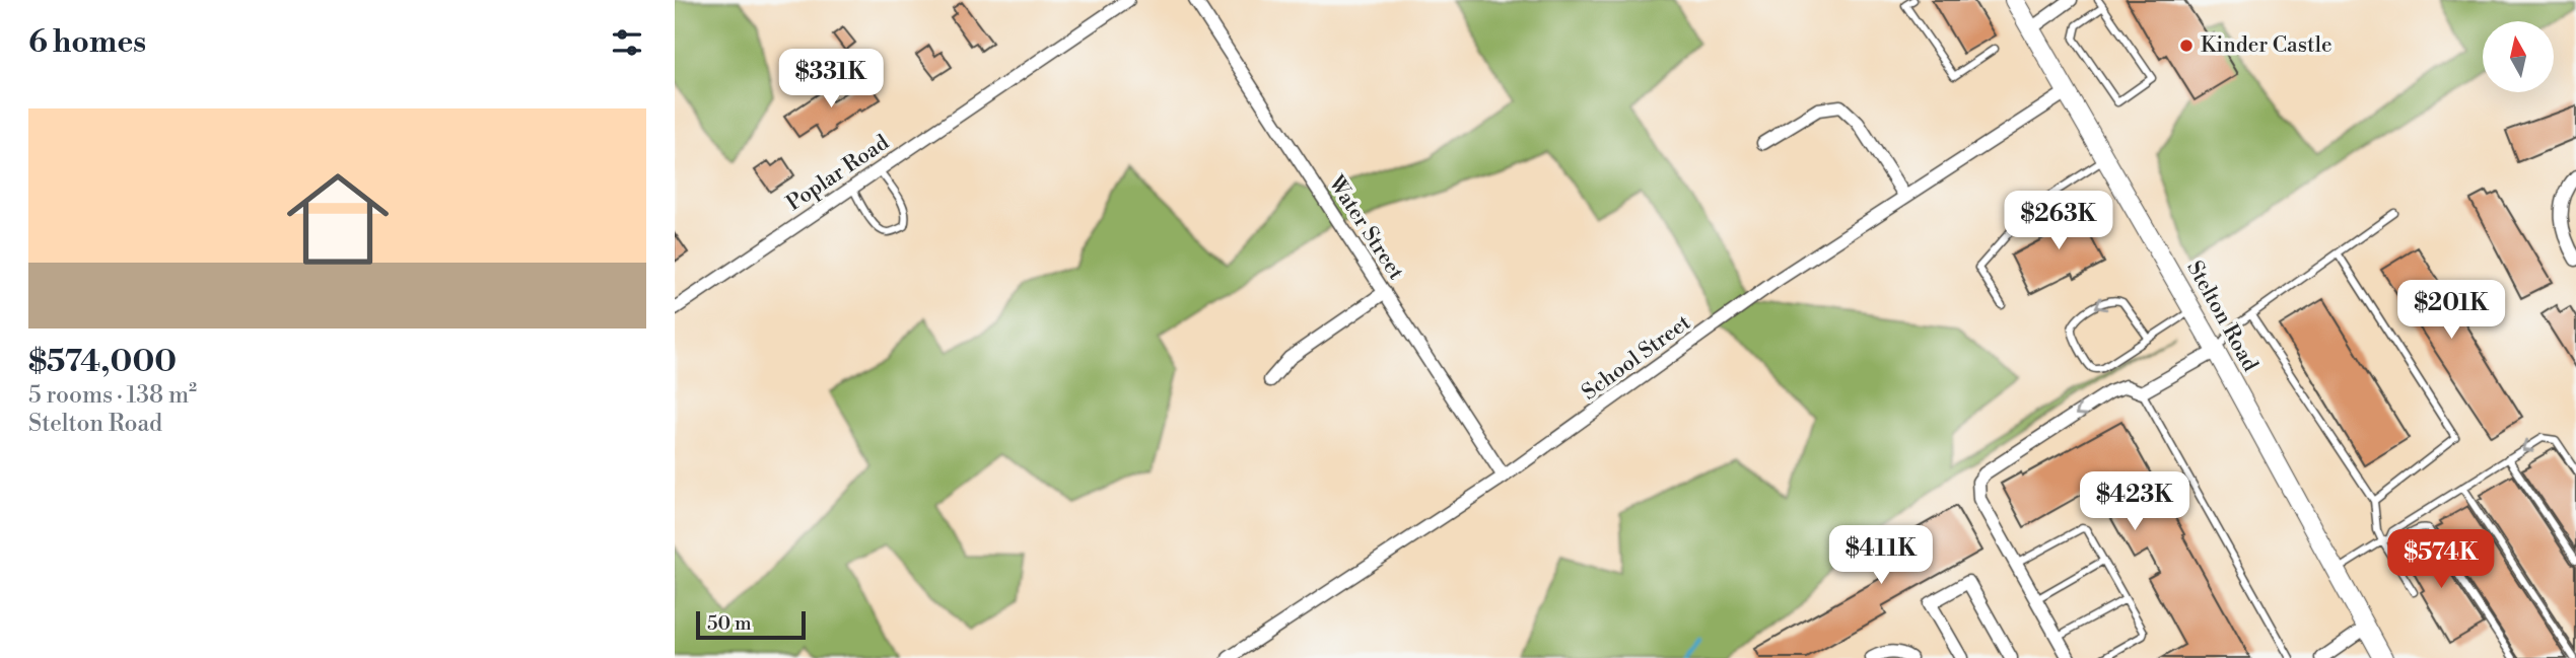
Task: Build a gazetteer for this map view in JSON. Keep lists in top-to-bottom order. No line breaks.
{"streets":{"main road":["Stelton Road"],"street":["Poplar Road","Water Street","School Street"]},"crossings":[["Water Street","School Street"],["Stelton Road","School Street"]],"places":["Kinder Castle"],"scale_bar":"50 m","north":"top","page":{"heading":"6 homes","price":["$331K","$263K","$201K","$423K","$411K","$574K"],"list":[{"name":"$574,000","note":"5 rooms · 138 m² · Stelton Road"}],"scale":"50 m"}}
